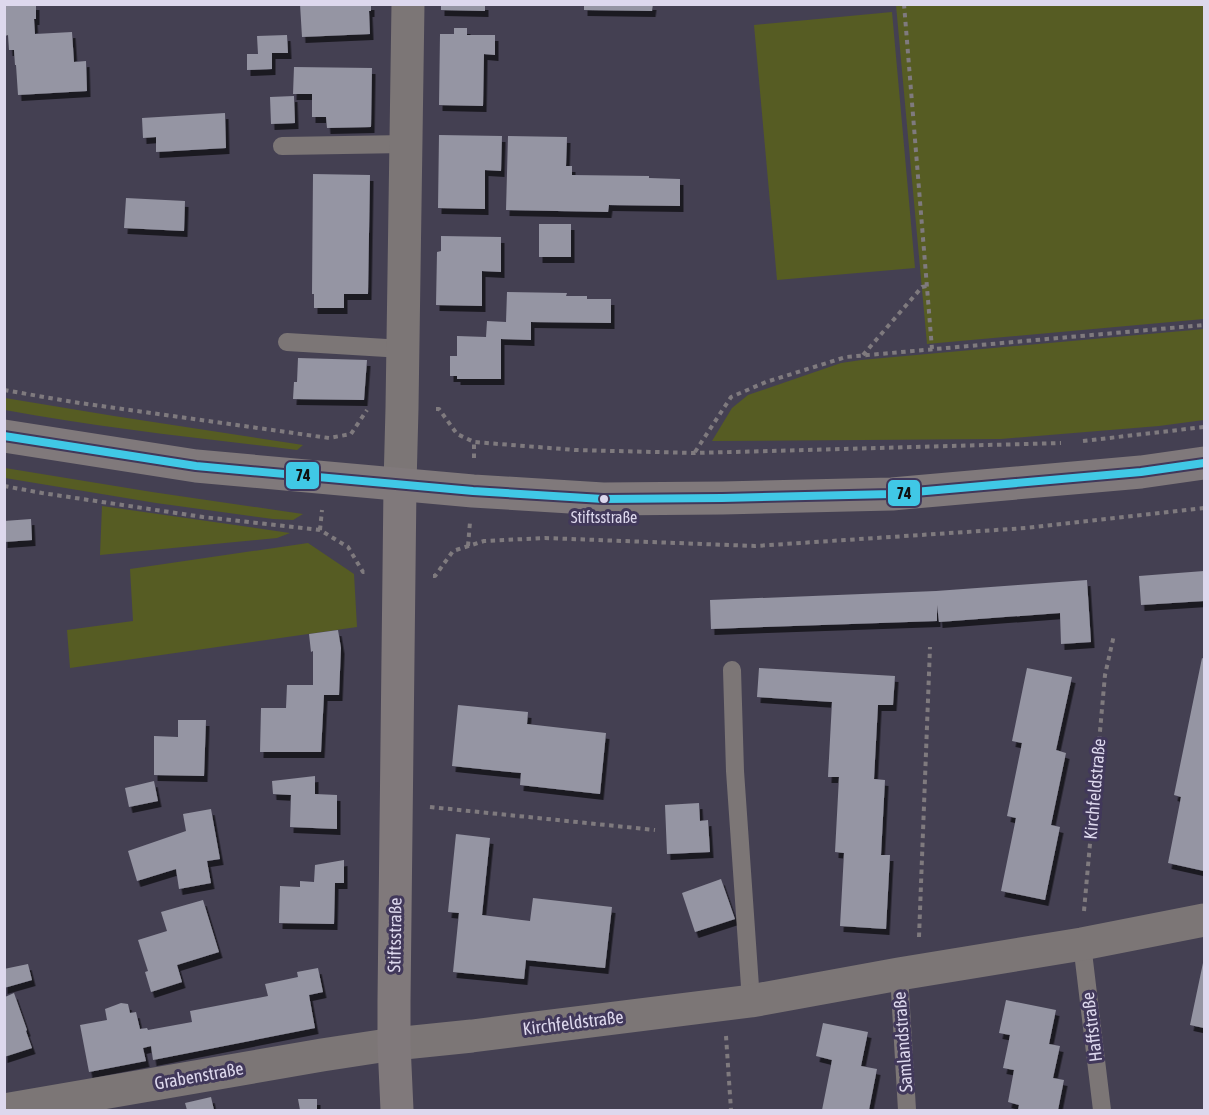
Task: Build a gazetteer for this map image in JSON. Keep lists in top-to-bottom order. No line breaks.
{"streets":{"main road":["Stiftsstraße"],"street":["Kirchfeldstraße","Grabenstraße"],"lane":["Haffstraße","Samlandstraße"]},"crossings":[["Kirchfeldstraße","Stiftsstraße"],["Kirchfeldstraße","Haffstraße"],["Kirchfeldstraße","Samlandstraße"],["Kirchfeldstraße","Grabenstraße"],["Stiftsstraße","Grabenstraße"]],"places":["Stiftsstraße"],"lines":["transit line 74"]}
